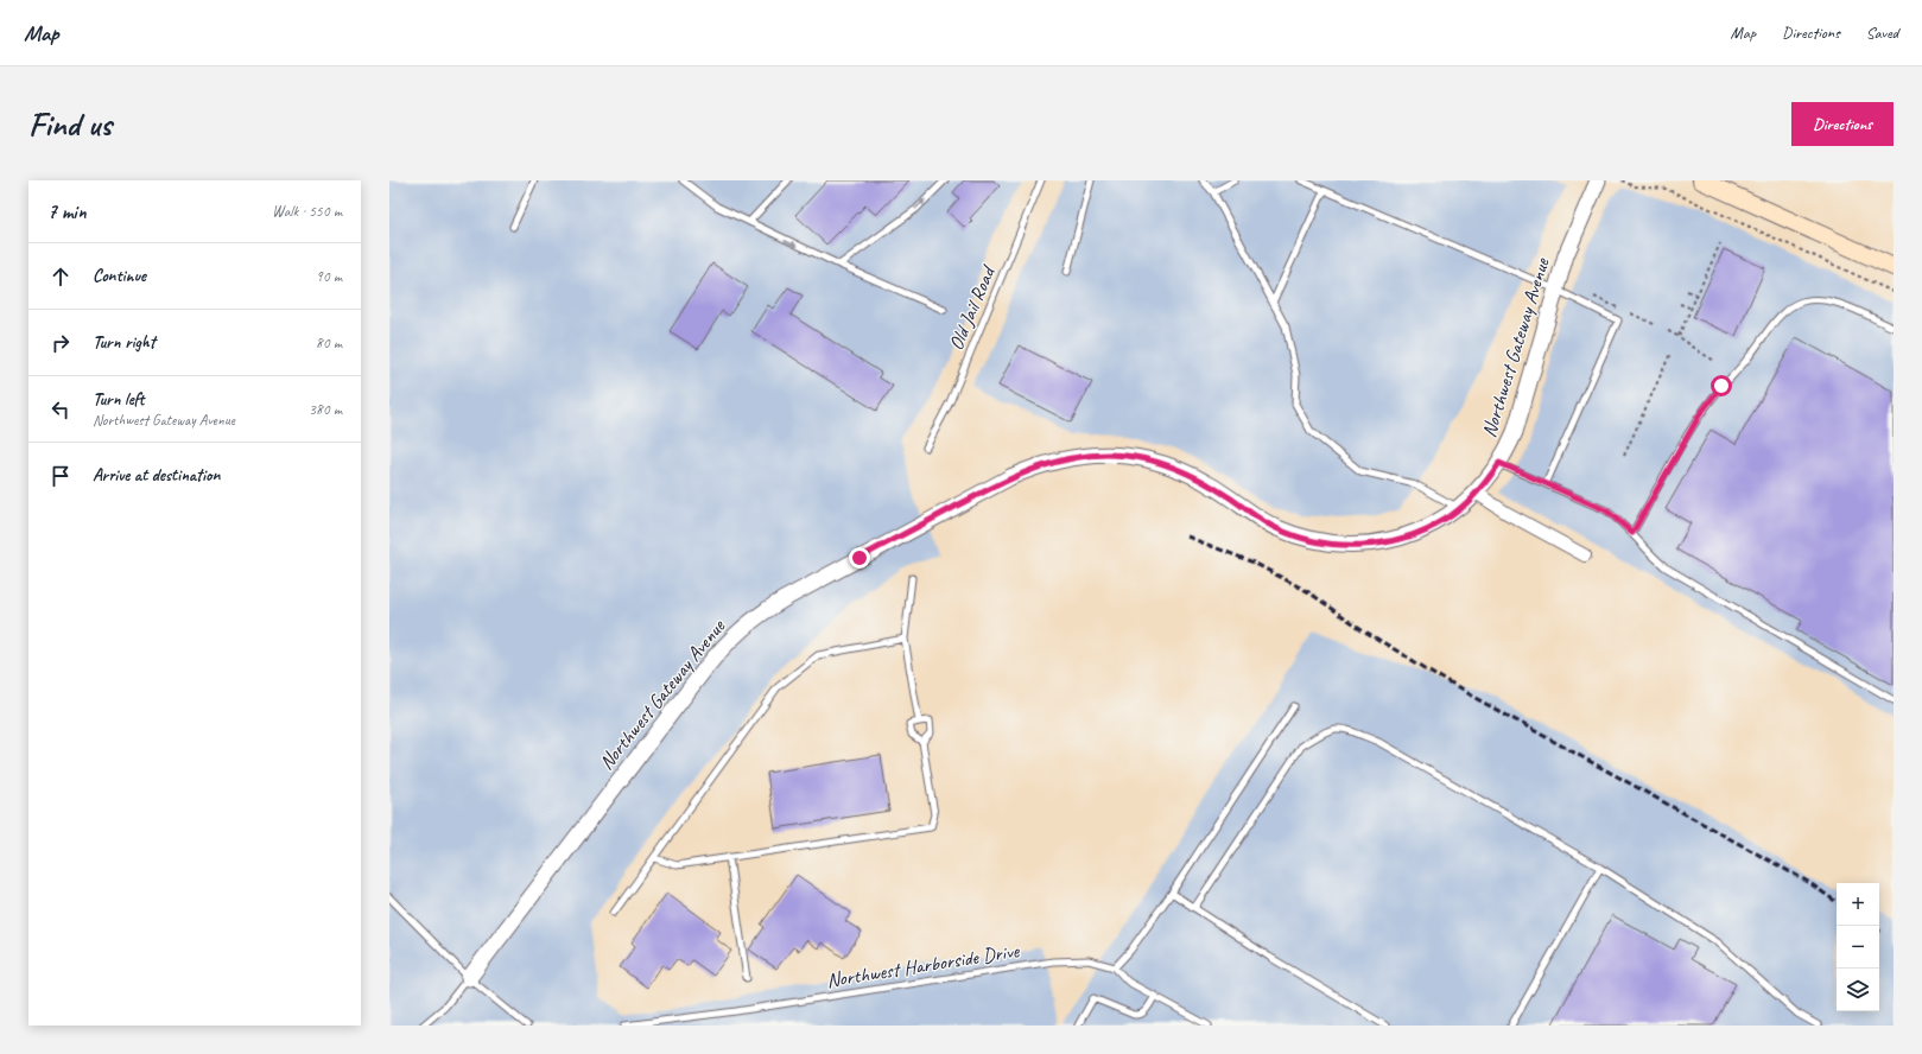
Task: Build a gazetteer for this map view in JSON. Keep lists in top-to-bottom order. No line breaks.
{"streets":{"street":["Northwest Gateway Avenue"],"lane":["Old Jail Road","Northwest Harborside Drive"]},"page":{"header":"Map","nav":["Map","Directions","Saved"],"buttons":"Directions","title":"Find us","heading":["7 min","Walk · 550 m"],"list":[["Continue","90 m"],["Turn right","80 m"],["Turn left","Northwest Gateway Avenue","380 m"],"Arrive at destination"],"map_buttons":["+","−"]}}
